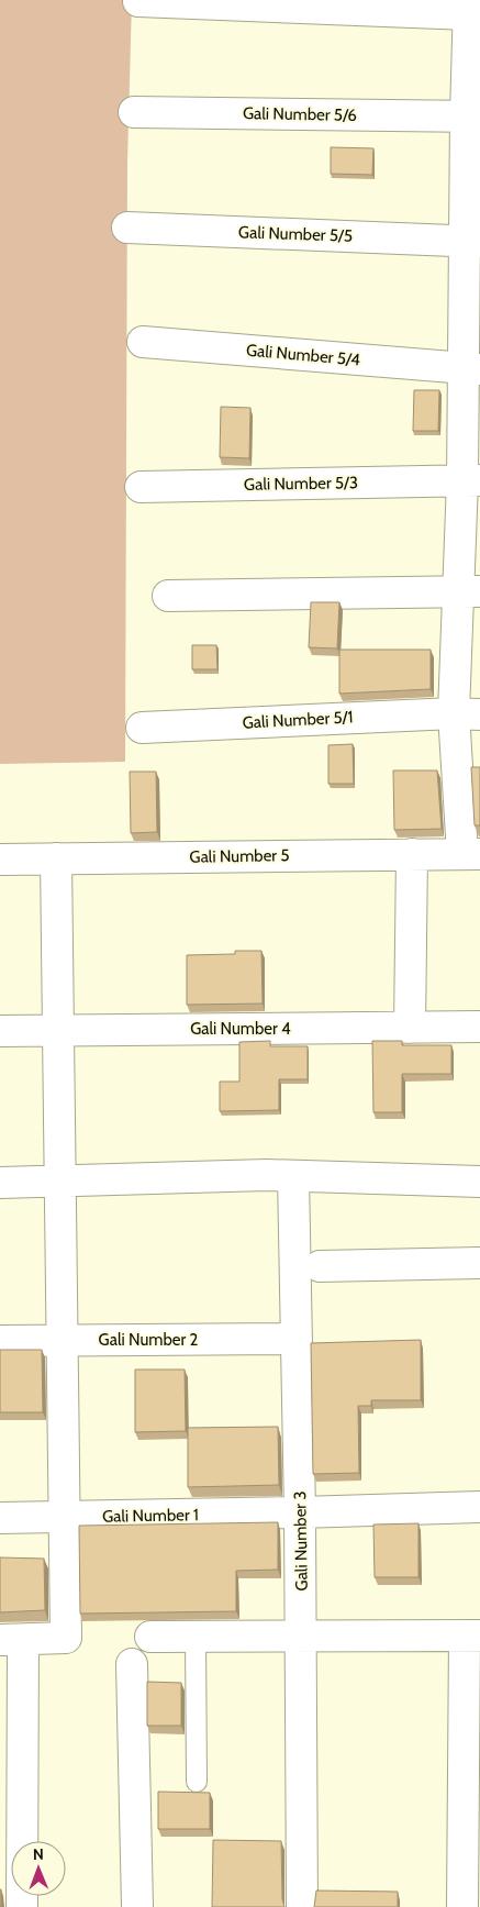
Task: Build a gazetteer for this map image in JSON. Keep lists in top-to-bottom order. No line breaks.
{"streets":{"street":["Gali Number 5/6","Gali Number 5/5","Gali Number 5/4","Gali Number 5/3","Gali Number 5/1","Gali Number 5","Gali Number 4","Gali Number 2","Gali Number 1","Gali Number 3"]},"crossings":[["Gali Number 2","Gali Number 3"],["Gali Number 1","Gali Number 3"]],"north":"top"}
